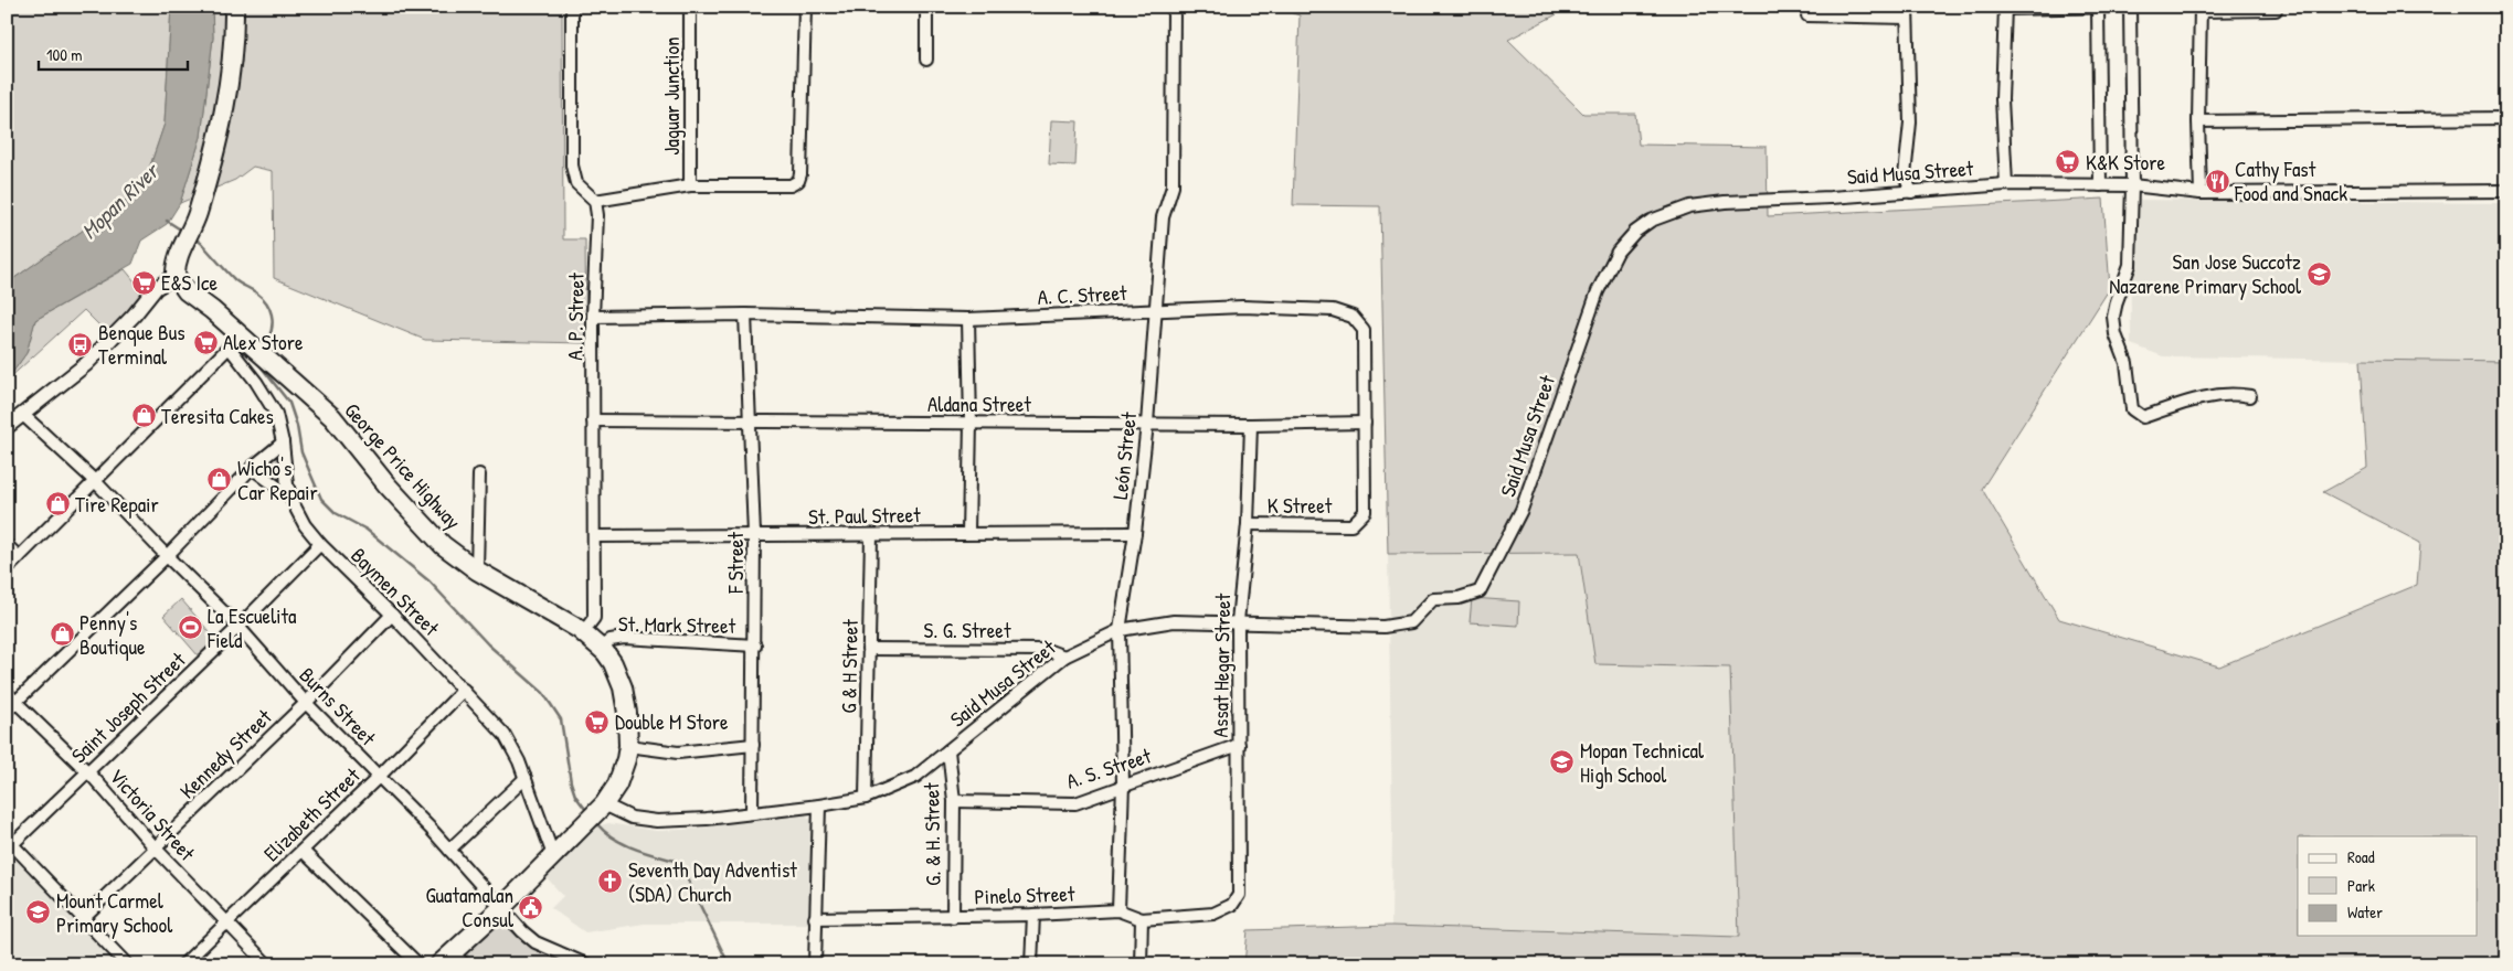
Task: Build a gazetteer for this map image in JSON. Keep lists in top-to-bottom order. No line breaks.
{"streets":{"highway":["George Price Highway"],"street":["Jaguar Junction","Said Musa Street","A. C. Street","A. P. Street","Aldana Street","León Street","K Street","St. Paul Street","F Street","Baymen Street","St. Mark Street","S. G. Street","Assat Hegar Street","G & H Street","Burns Street","Saint Joseph Street","Kennedy Street","A. S. Street","Victoria Street","Elizabeth Street","G. & H. Street","Pinelo Street"]},"crossings":[["Said Musa Street","León Street"],["Said Musa Street","George Price Highway"],["Said Musa Street","F Street"],["Said Musa Street","S. G. Street"],["Said Musa Street","Assat Hegar Street"],["Said Musa Street","G & H Street"],["Said Musa Street","G. & H. Street"],["A. C. Street","A. P. Street"],["A. C. Street","Aldana Street"],["A. C. Street","León Street"],["A. C. Street","K Street"],["A. C. Street","F Street"],["A. P. Street","Aldana Street"],["A. P. Street","George Price Highway"],["A. P. Street","St. Paul Street"],["Aldana Street","León Street"],["Aldana Street","F Street"],["Aldana Street","Assat Hegar Street"],["León Street","St. Paul Street"],["León Street","A. S. Street"],["León Street","Pinelo Street"],["George Price Highway","Baymen Street"],["George Price Highway","St. Mark Street"],["George Price Highway","Burns Street"],["K Street","Assat Hegar Street"],["St. Paul Street","F Street"],["St. Paul Street","G & H Street"],["F Street","St. Mark Street"],["Baymen Street","Saint Joseph Street"],["Baymen Street","Kennedy Street"],["Baymen Street","Elizabeth Street"],["S. G. Street","G & H Street"],["Assat Hegar Street","A. S. Street"],["Assat Hegar Street","Pinelo Street"],["Burns Street","Saint Joseph Street"],["Burns Street","Kennedy Street"],["Burns Street","Elizabeth Street"],["Saint Joseph Street","Victoria Street"],["Kennedy Street","Victoria Street"],["A. S. Street","G. & H. Street"],["Victoria Street","Elizabeth Street"],["G. & H. Street","Pinelo Street"]],"water":["Mopan River"],"places":{"supermarket":["K&K Store","E&S Ice","Alex Store","Double M Store"],"restaurant":["Cathy Fast Food and Snack"],"school or university":["San Jose Succotz Nazarene Primary School","Mopan Technical High School","Mount Carmel Primary School"],"bus stop":["Benque Bus Terminal"],"shop":["Teresita Cakes","Wicho's Car Repair","Tire Repair","Penny's Boutique"],"sports":["La Escuelita Field"],"church":["Seventh Day Adventist (SDA) Church"],"public building":["Guatamalan Consul"]},"legend":["Road","Park","Water"],"scale_bar":"100 m"}
